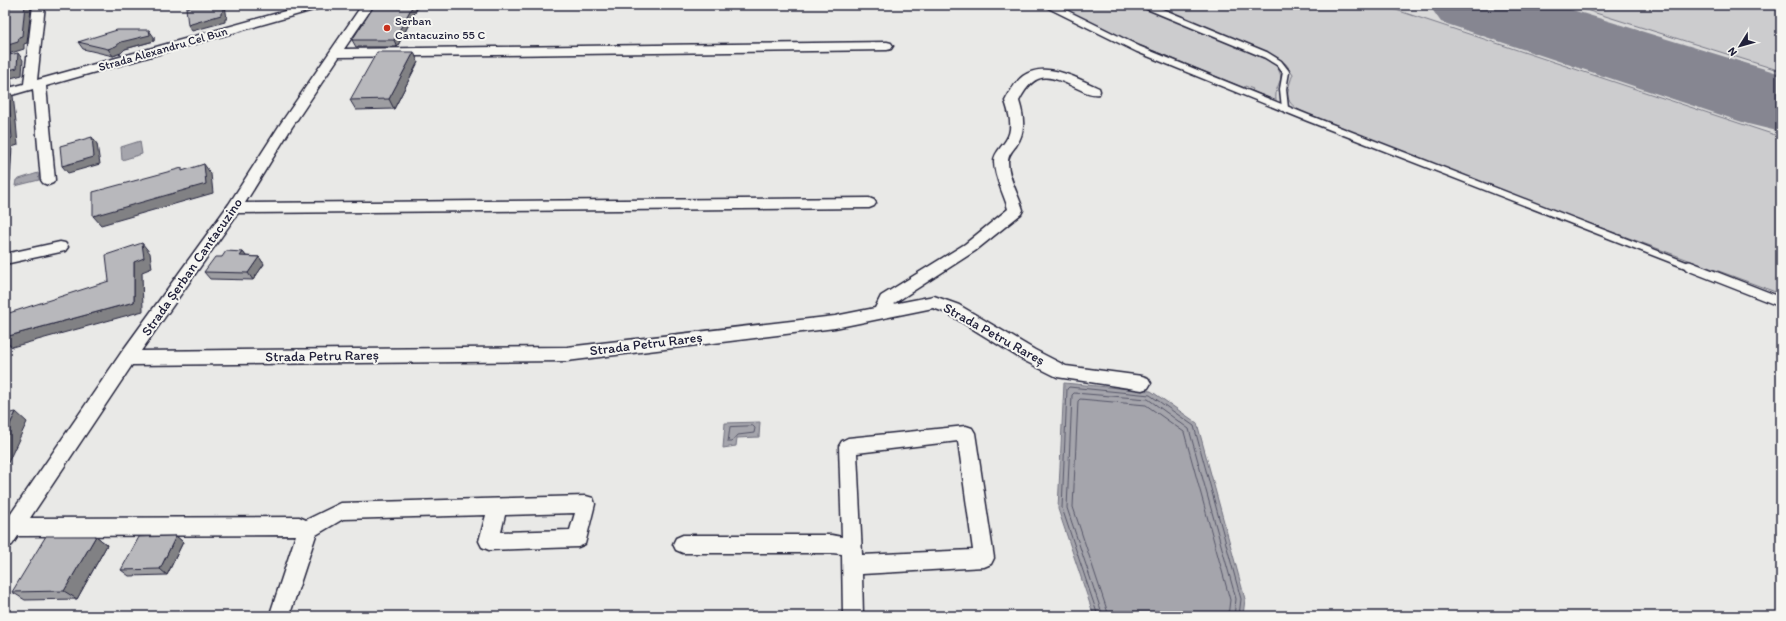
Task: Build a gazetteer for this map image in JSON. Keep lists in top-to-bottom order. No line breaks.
{"streets":{"street":["Strada Alexandru Cel Bun","Strada Șerban Cantacuzino","Strada Petru Rareș"]},"crossings":[["Strada Șerban Cantacuzino","Strada Petru Rareș"]],"places":["Serban Cantacuzino 55 C"],"north":"bottom left"}
